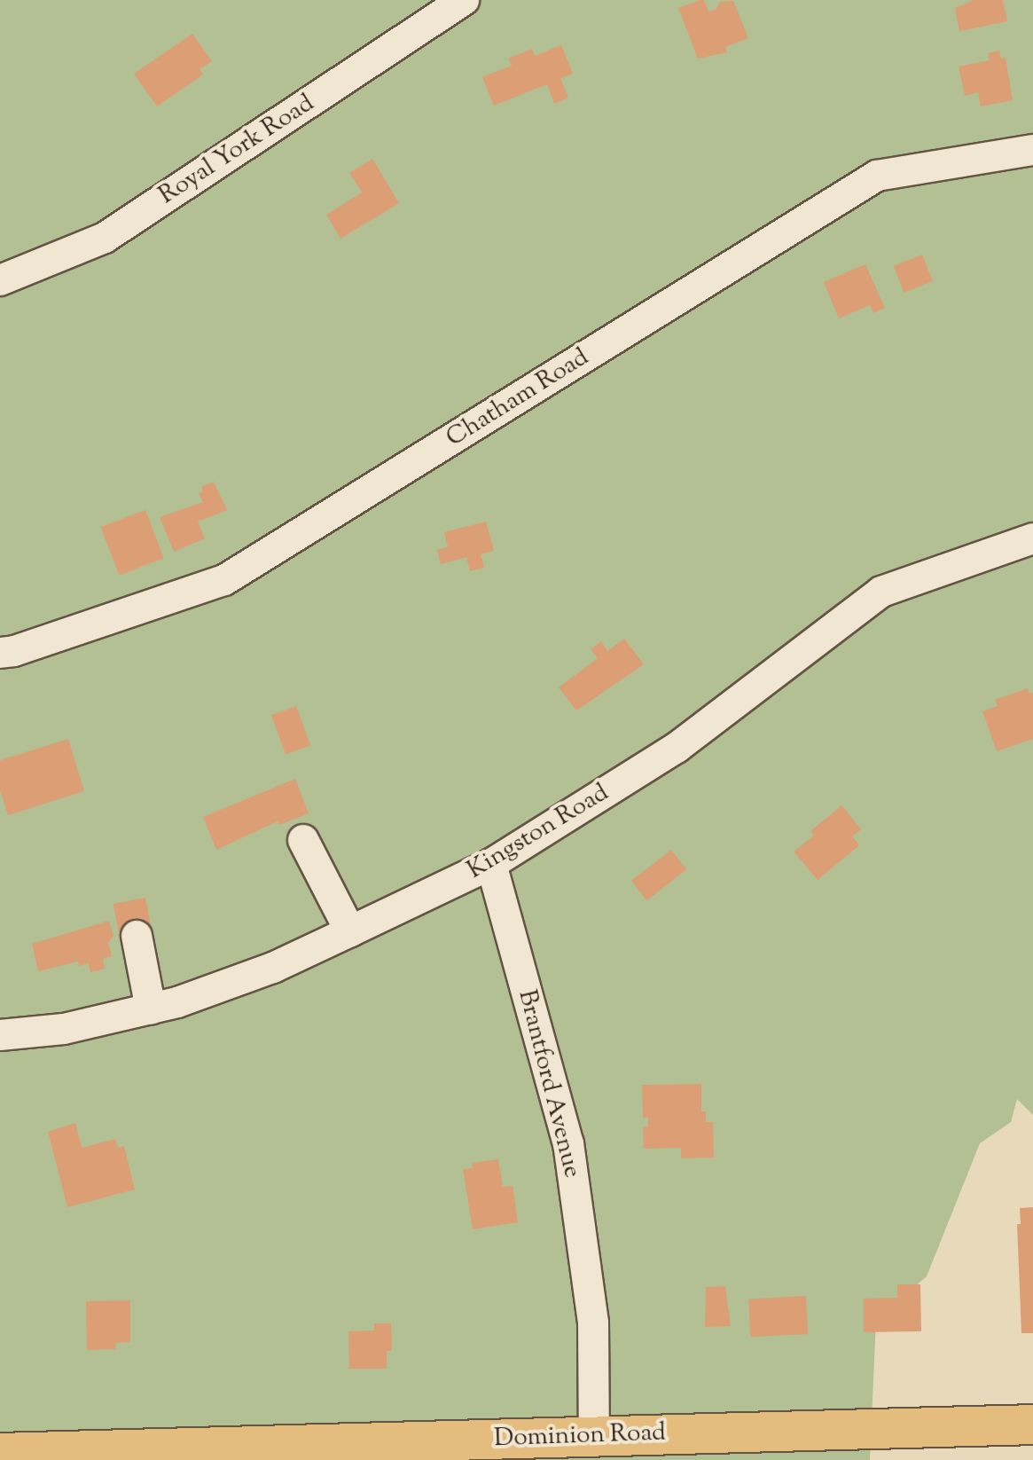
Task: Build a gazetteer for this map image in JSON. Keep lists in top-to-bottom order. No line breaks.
{"streets":{"main road":["Dominion Road"],"street":["Royal York Road","Chatham Road","Kingston Road","Brantford Avenue"]},"crossings":[["Kingston Road","Brantford Avenue"],["Brantford Avenue","Dominion Road"]]}
